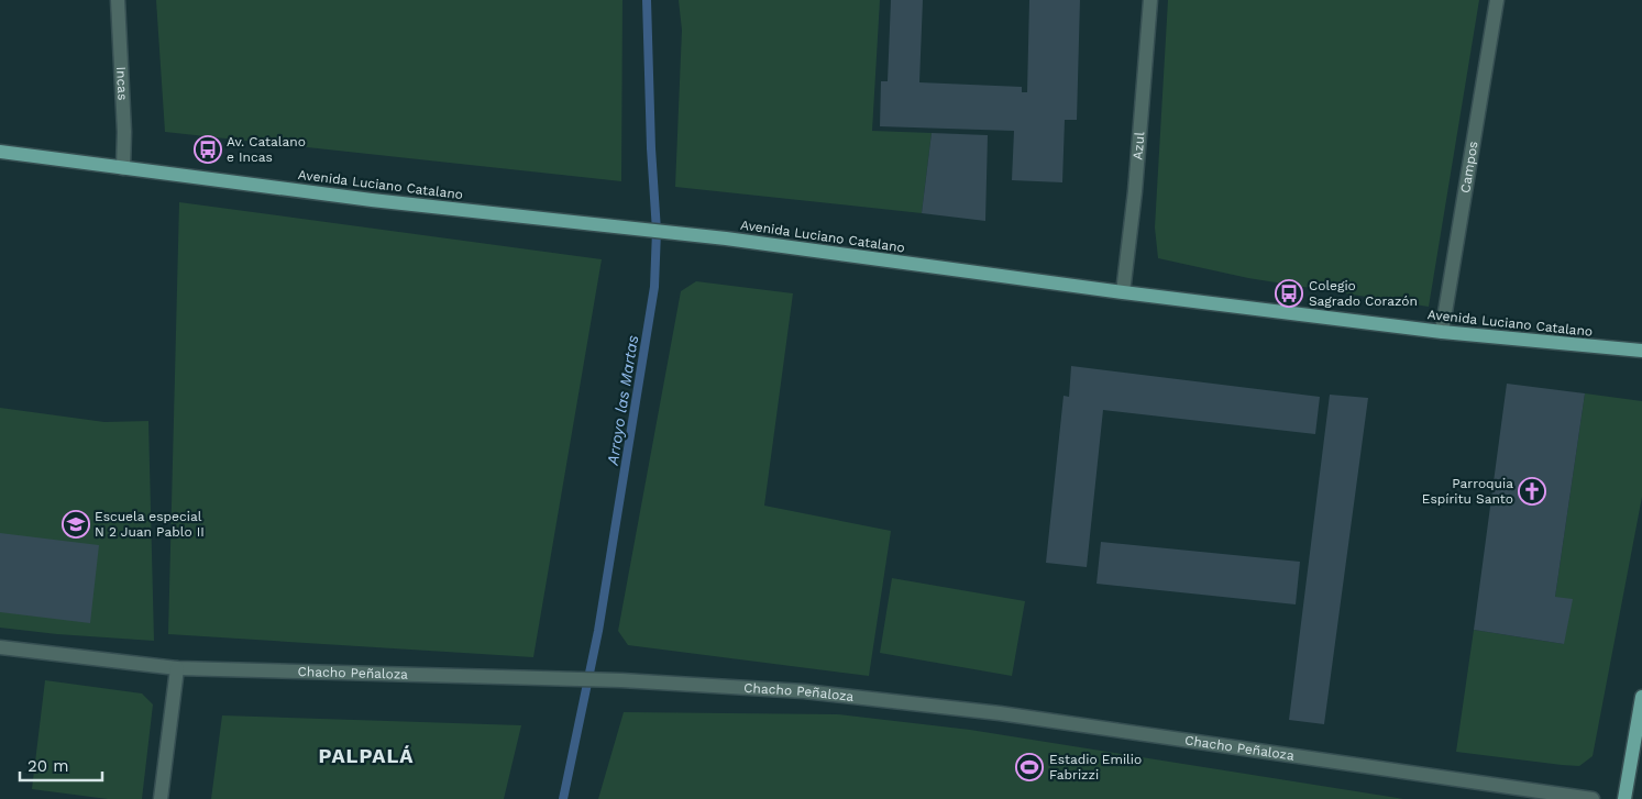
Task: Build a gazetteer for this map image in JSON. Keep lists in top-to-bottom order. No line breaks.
{"streets":{"main road":["Avenida Luciano Catalano"],"street":["Incas","Azul","Campos","Chacho Peñaloza"]},"crossings":[["Incas","Avenida Luciano Catalano"],["Azul","Avenida Luciano Catalano"],["Campos","Avenida Luciano Catalano"]],"districts":["PALPALÁ"],"water":["Arroyo las Martas"],"places":{"bus stop":["Av. Catalano e Incas","Colegio Sagrado Corazón"],"church":["Parroquia Espíritu Santo"],"school or university":["Escuela especial N 2 Juan Pablo II"],"sports":["Estadio Emilio Fabrizzi"]},"scale_bar":"20 m"}
